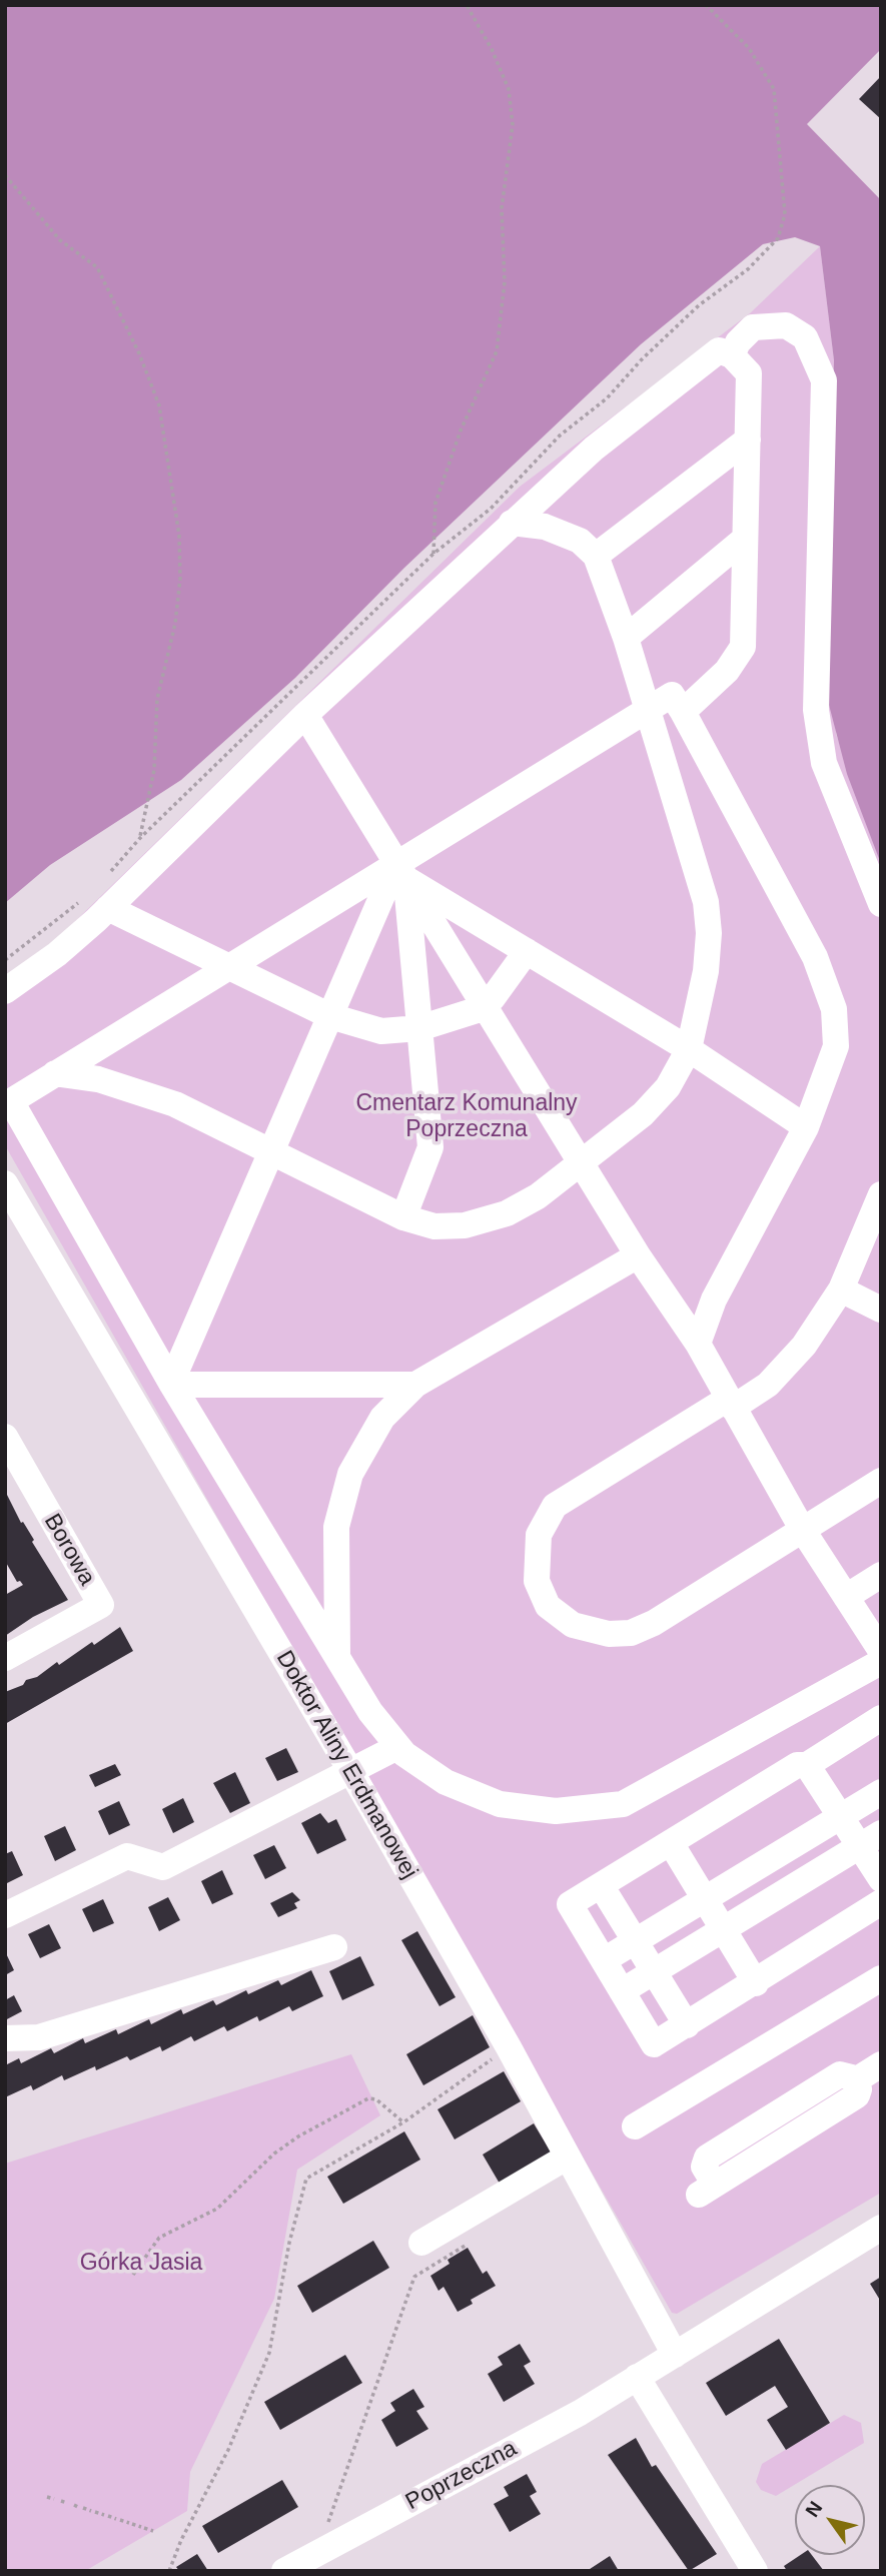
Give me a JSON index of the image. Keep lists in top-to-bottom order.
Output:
{
  "streets": {
    "street": ["Borowa", "Doktor Aliny Erdmanowej", "Poprzeczna"]
  },
  "crossings": [
    ["Doktor Aliny Erdmanowej", "Poprzeczna"]
  ],
  "parks": ["Cmentarz Komunalny Poprzeczna", "Górka Jasia"],
  "north": "top left"
}
